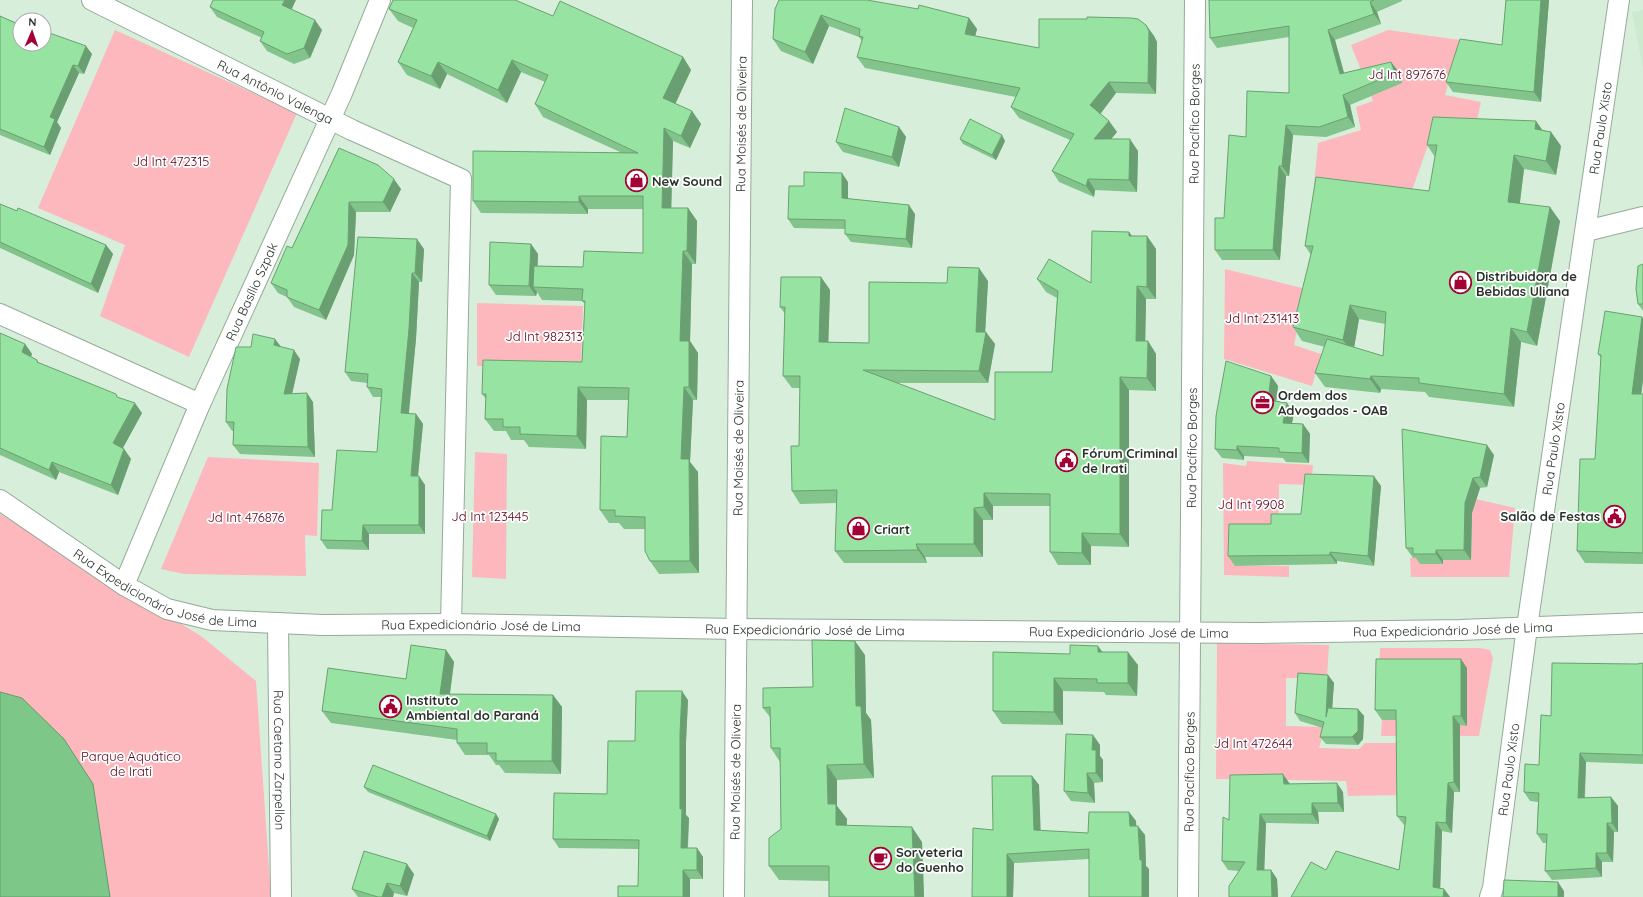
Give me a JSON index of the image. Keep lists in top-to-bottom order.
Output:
{
  "streets": {
    "street": [
      "Rua Antônio Valenga",
      "Rua Moisés de Oliveira",
      "Rua Pacífico Borges",
      "Rua Paulo Xisto",
      "Rua Basílio Szpak",
      "Rua Expedicionário José de Lima",
      "Rua Caetano Zarpellon"
    ]
  },
  "crossings": [
    ["Rua Antônio Valenga", "Rua Basílio Szpak"],
    ["Rua Antônio Valenga", "Rua Expedicionário José de Lima"],
    ["Rua Moisés de Oliveira", "Rua Expedicionário José de Lima"],
    ["Rua Pacífico Borges", "Rua Expedicionário José de Lima"],
    ["Rua Paulo Xisto", "Rua Expedicionário José de Lima"],
    ["Rua Basílio Szpak", "Rua Expedicionário José de Lima"],
    ["Rua Expedicionário José de Lima", "Rua Caetano Zarpellon"]
  ],
  "parks": [
    "Jd Int 897676",
    "Jd Int 472315",
    "Jd Int 231413",
    "Jd Int 982313",
    "Jd Int 9908",
    "Jd Int 123445",
    "Jd Int 476876",
    "Jd Int 472644",
    "Parque Aquático de Irati"
  ],
  "places": {
    "shop": ["New Sound", "Distribuidora de Bebidas Uliana", "Criart"],
    "office": ["Ordem dos Advogados - OAB"],
    "public building": ["Fórum Criminal de Irati", "Salão de Festas", "Instituto Ambiental do Paraná"],
    "cafe": ["Sorveteria do Guenho"]
  },
  "north": "top"
}
